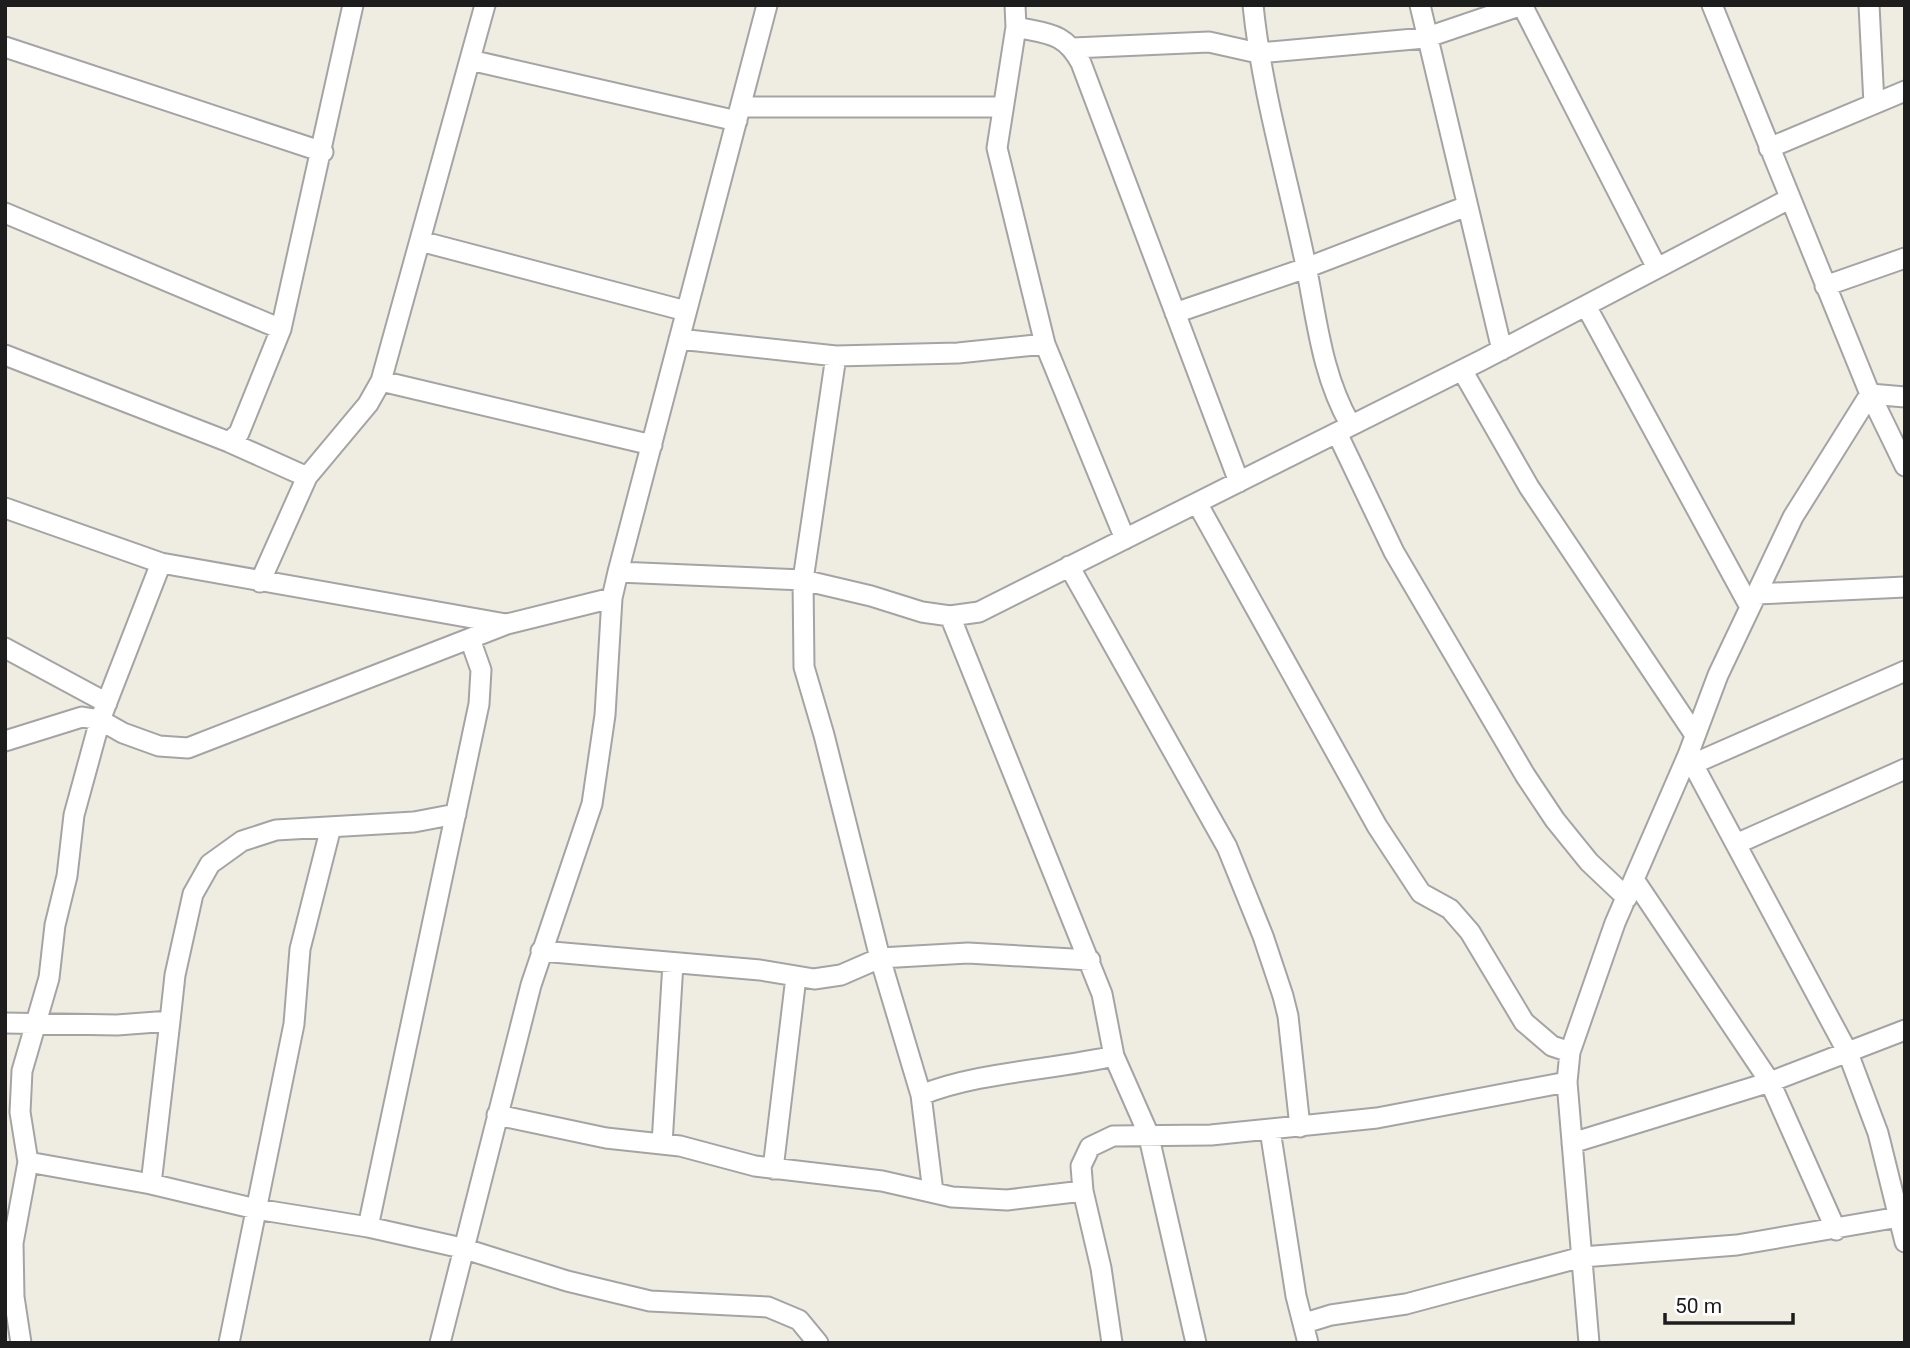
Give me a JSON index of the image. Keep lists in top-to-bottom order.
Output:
{
  "scale_bar": "50 m"
}
